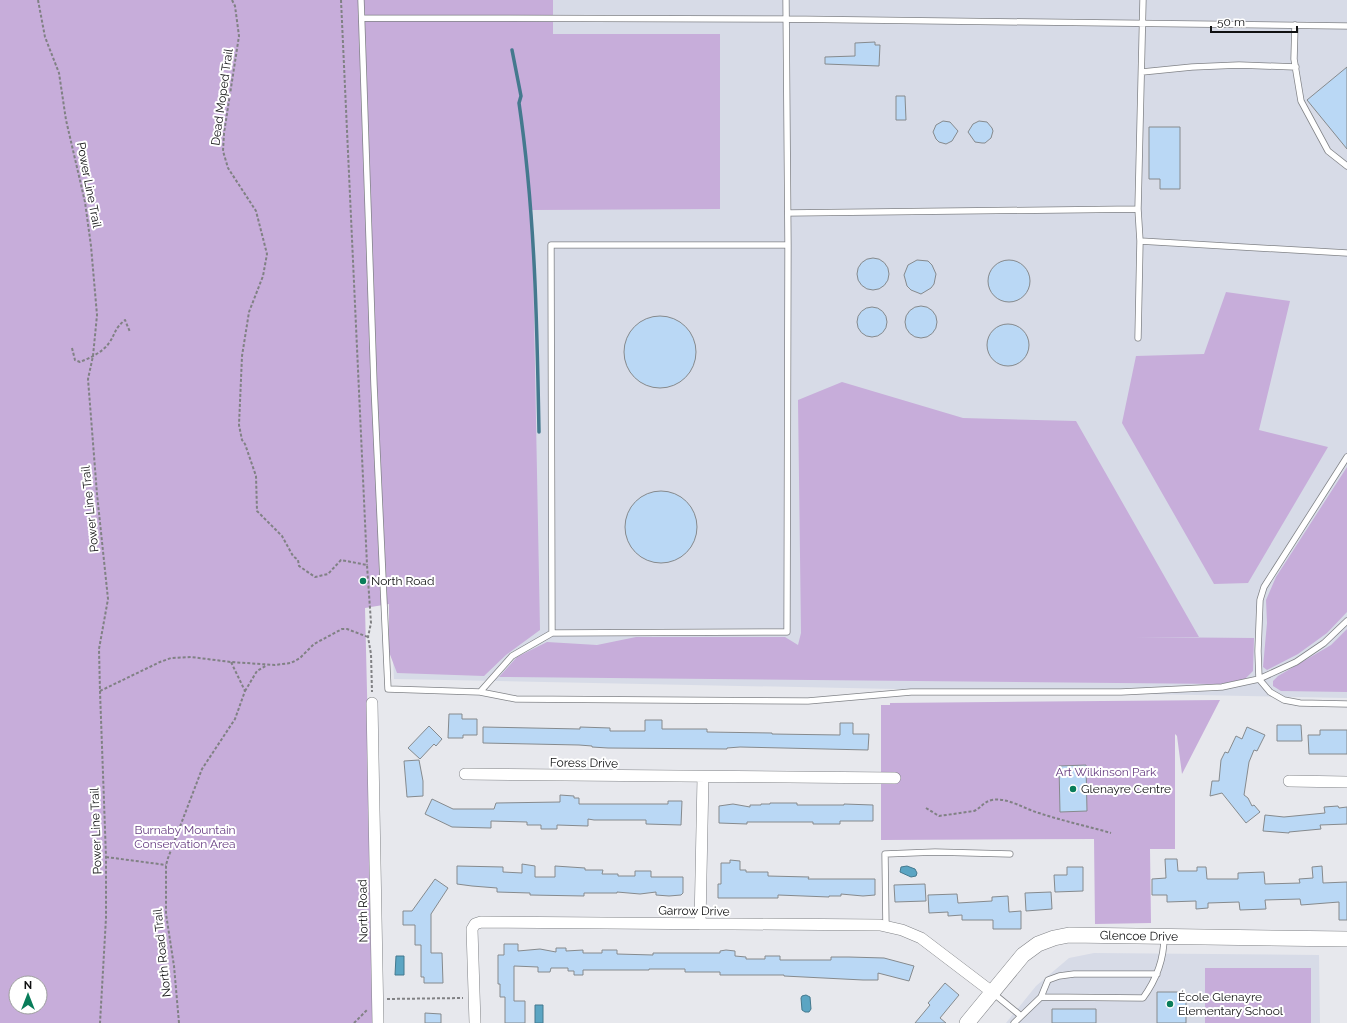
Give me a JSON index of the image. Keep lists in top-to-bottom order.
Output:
{
  "streets": {
    "street": [
      "Foress Drive",
      "North Road",
      "Garrow Drive",
      "Glencoe Drive"
    ],
    "path": ["Dead Moped Trail", "Power Line Trail", "North Road Trail"]
  },
  "crossings": [
    ["Garrow Drive", "Glencoe Drive"]
  ],
  "parks": ["Art Wilkinson Park", "Burnaby Mountain Conservation Area"],
  "places": ["North Road", "Glenayre Centre", "École Glenayre Elementary School"],
  "scale_bar": "50 m",
  "north": "top"
}
